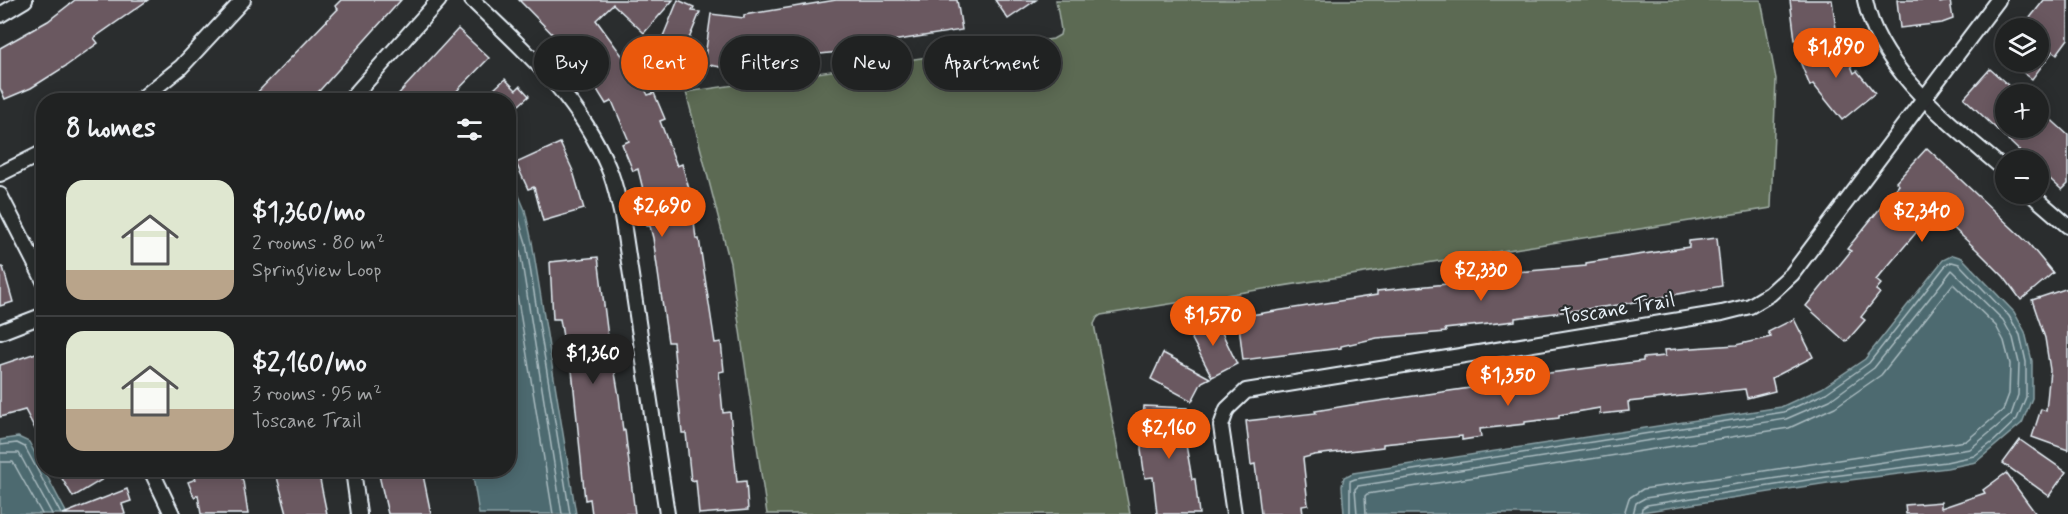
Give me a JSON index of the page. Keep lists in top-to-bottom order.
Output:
{
  "streets": {
    "street": ["Toscane Trail"]
  },
  "page": {
    "map_buttons": ["+", "−"],
    "price": [
      "$1,890",
      "$2,690",
      "$2,340",
      "$2,330",
      "$1,570",
      "$1,360",
      "$1,350",
      "$2,160"
    ],
    "chip": [
      "Buy",
      "Rent",
      "Filters",
      "New",
      "Apartment"
    ],
    "heading": "8 homes",
    "list": [
      {
        "name": "$1,360/mo",
        "note": "2 rooms · 80 m² · Springview Loop"
      },
      {
        "name": "$2,160/mo",
        "note": "3 rooms · 95 m² · Toscane Trail"
      }
    ]
  }
}
